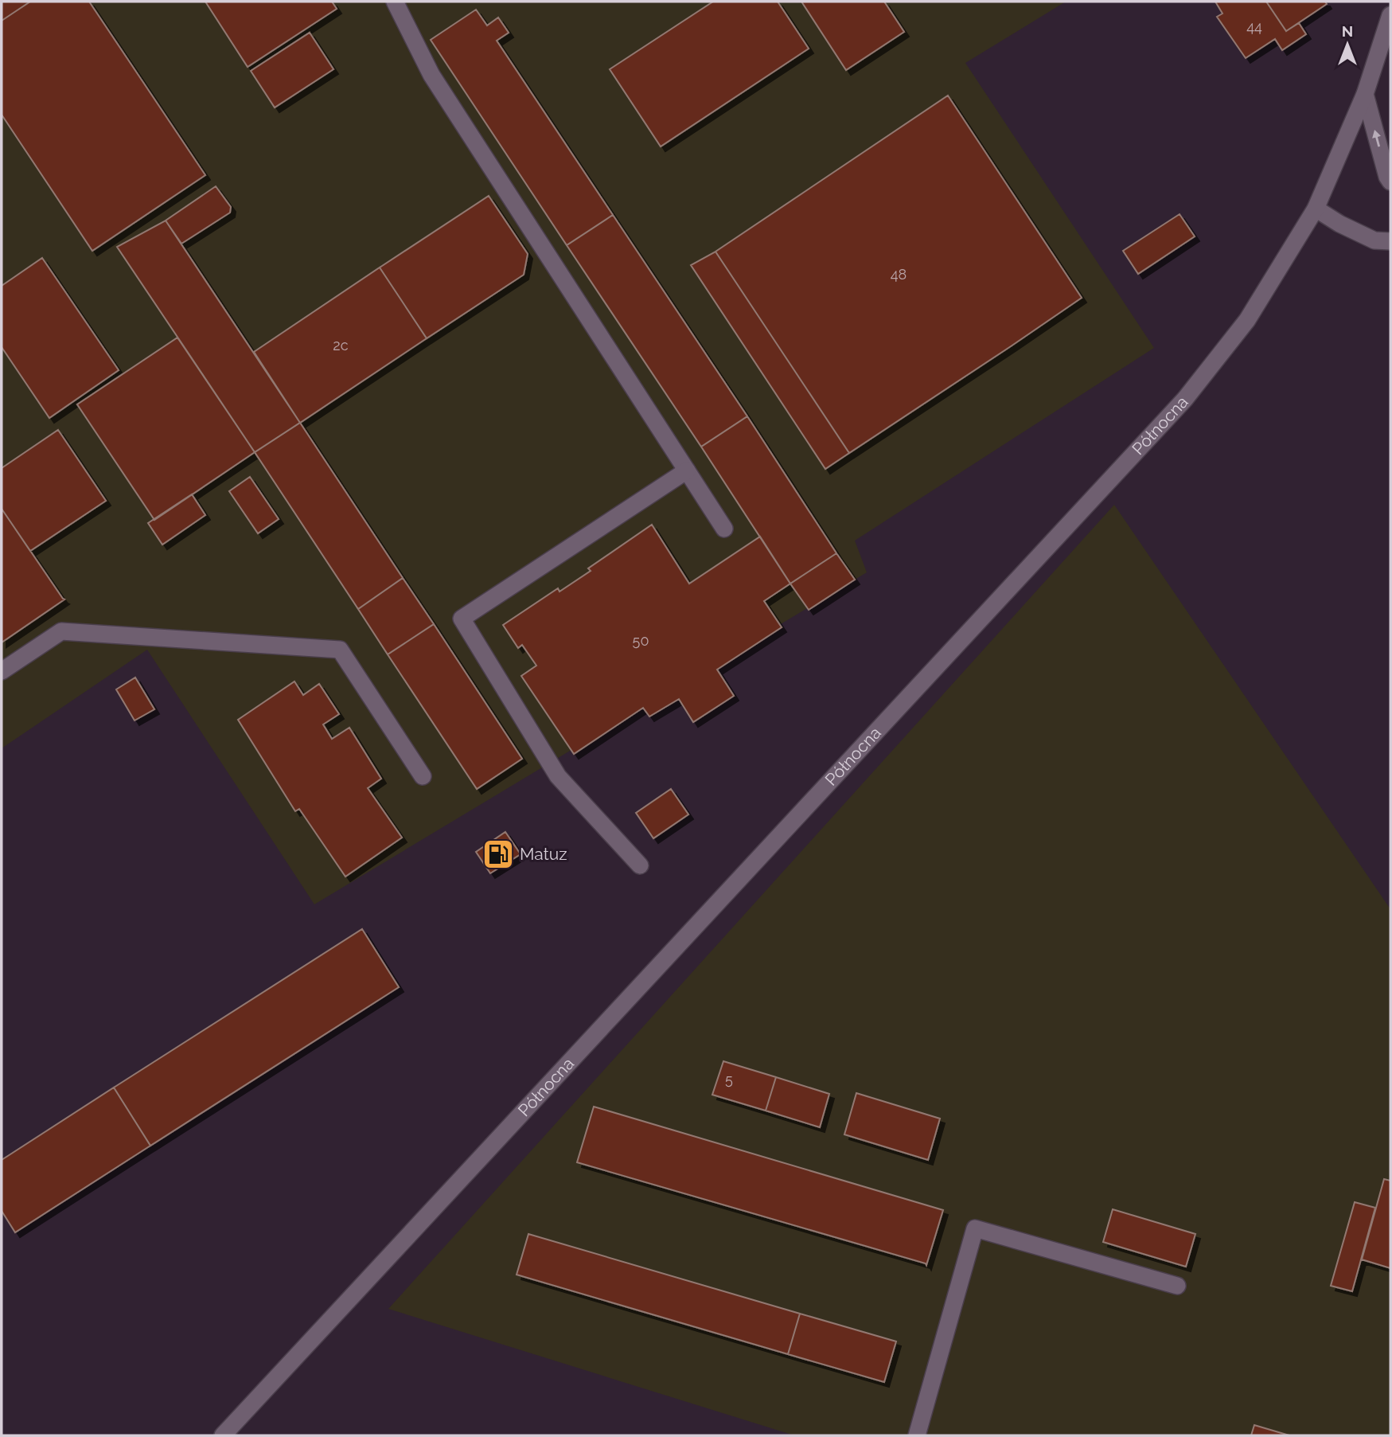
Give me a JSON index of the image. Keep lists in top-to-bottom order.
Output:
{
  "streets": {
    "street": ["Północna"]
  },
  "places": {
    "fuel station": ["Matuz"]
  },
  "house_numbers": [
    "44",
    "48",
    "2c",
    "50",
    "5"
  ],
  "north": "top"
}
